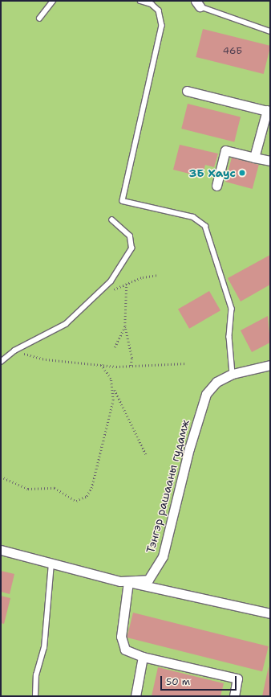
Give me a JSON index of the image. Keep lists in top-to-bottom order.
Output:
{
  "streets": {
    "street": ["Тэнгэр рашааны гудамж"]
  },
  "places": ["3Б Хаус"],
  "house_numbers": ["46Б"],
  "scale_bar": "50 m"
}
